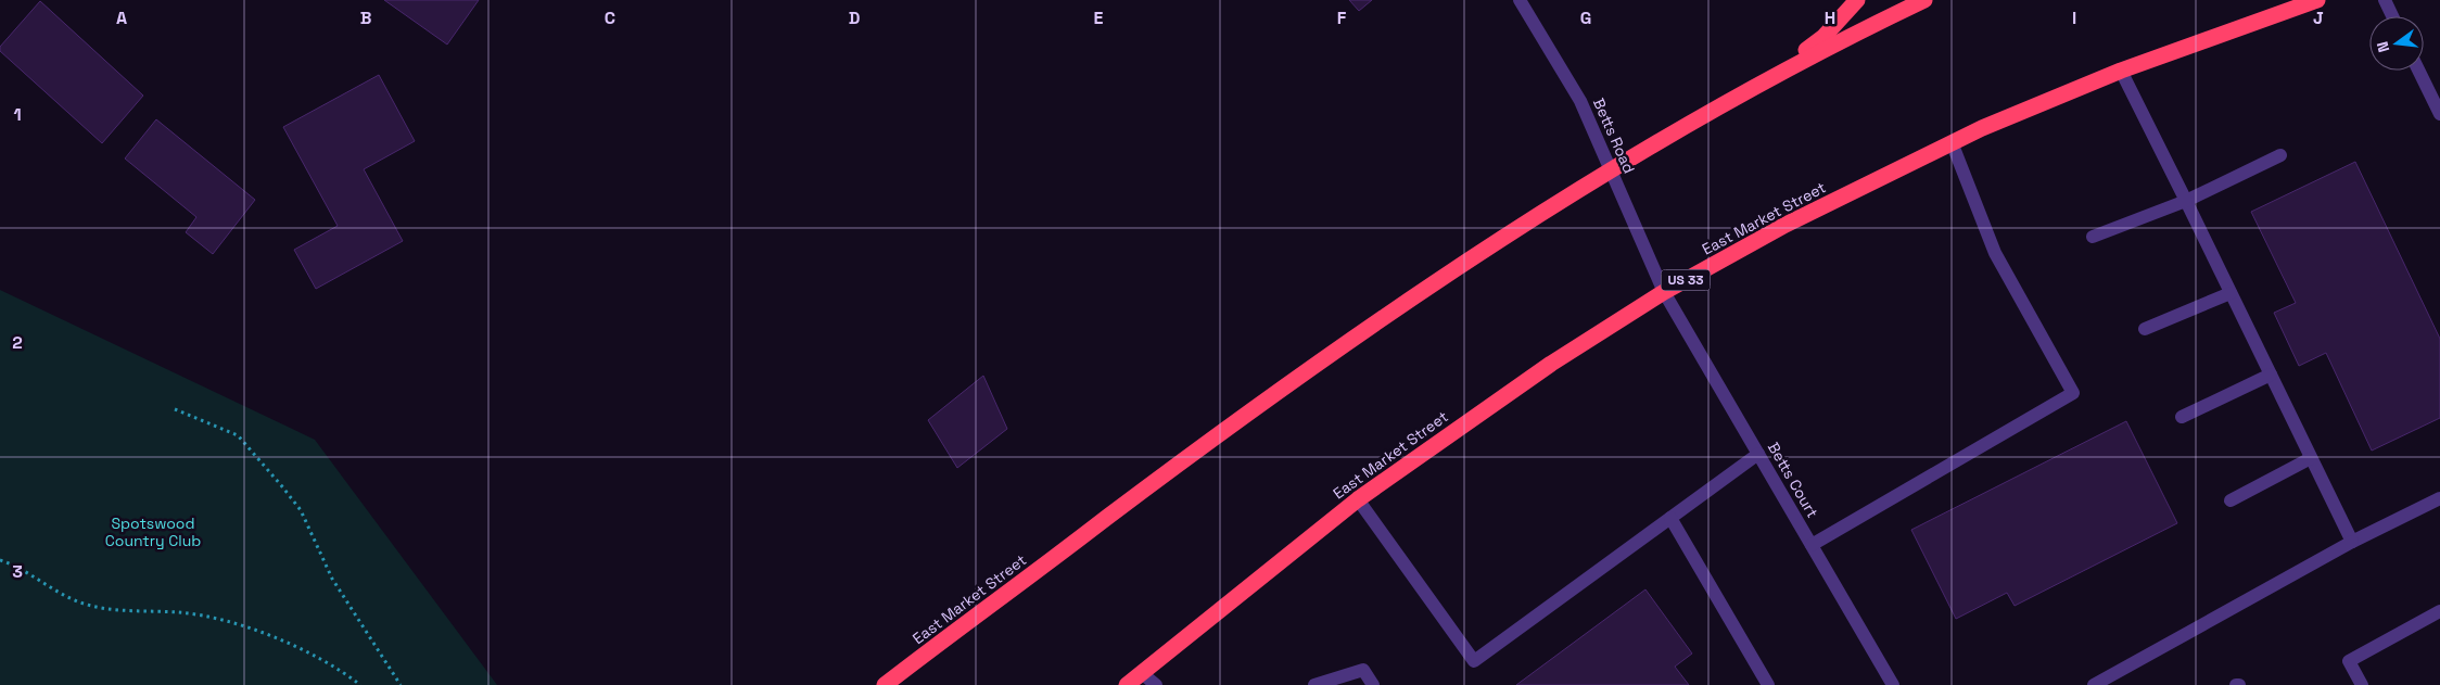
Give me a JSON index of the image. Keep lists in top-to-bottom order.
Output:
{
  "streets": {
    "highway": ["East Market Street", "US 33"],
    "street": ["Betts Road", "Betts Court"]
  },
  "crossings": [
    ["Betts Road", "East Market Street"],
    ["Betts Road", "Betts Court"],
    ["East Market Street", "Betts Court"]
  ],
  "parks": ["Spotswood Country Club"],
  "north": "left",
  "grid": {
    "columns": [
      "A",
      "B",
      "C",
      "D",
      "E",
      "F",
      "G",
      "H",
      "I",
      "J"
    ],
    "rows": ["1", "2", "3"]
  }
}
